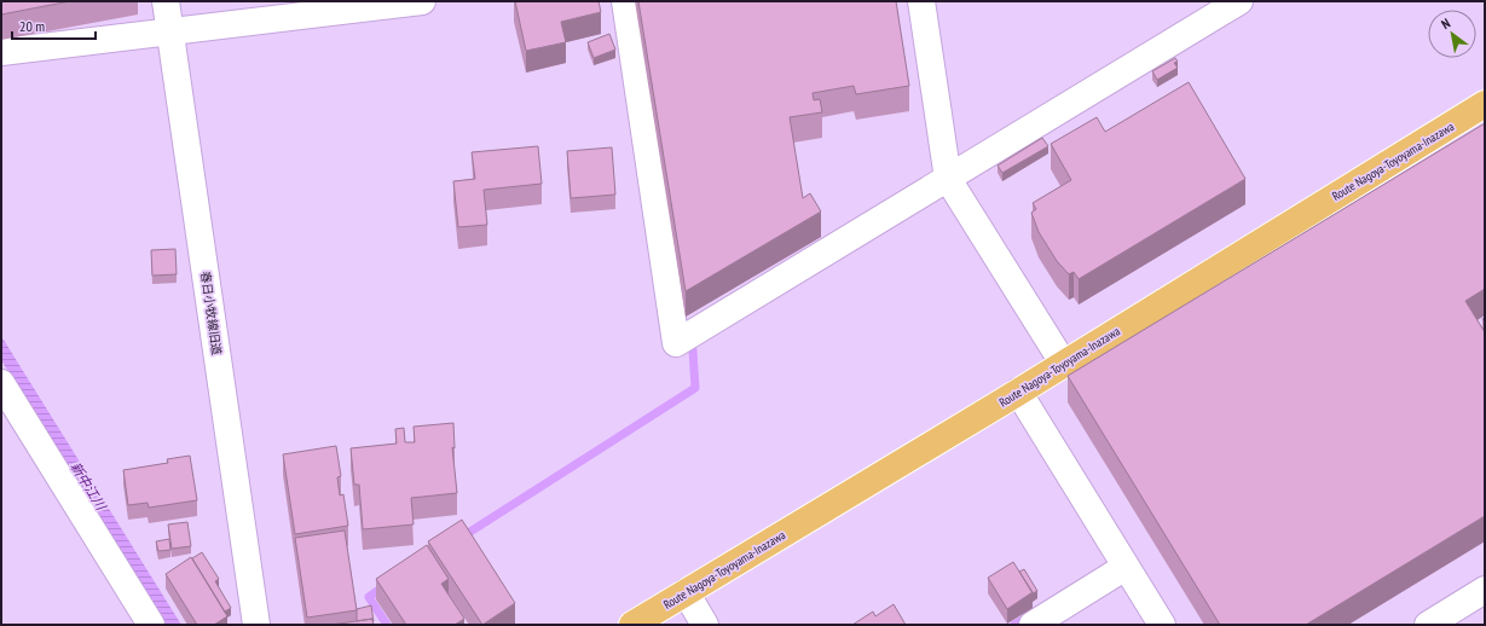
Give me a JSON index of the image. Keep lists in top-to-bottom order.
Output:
{
  "streets": {
    "main road": ["Route Nagoya-Toyoyama-Inazawa"],
    "street": ["春日小牧線旧道"]
  },
  "water": ["新中江川"],
  "scale_bar": "20 m",
  "north": "top left"
}
